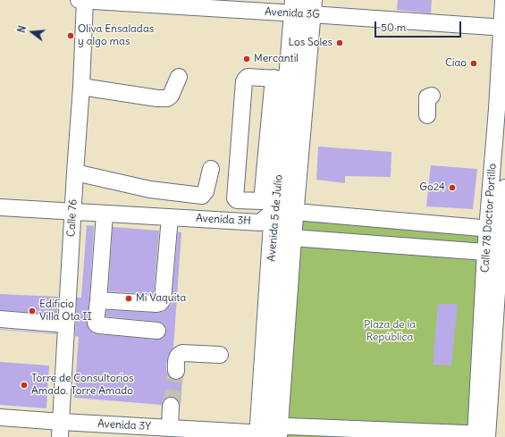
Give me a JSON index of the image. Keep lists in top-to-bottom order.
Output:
{
  "streets": {
    "main road": ["Avenida 5 de Julio"],
    "street": [
      "Avenida 3G",
      "Calle 76",
      "Calle 78 Doctor Portillo",
      "Avenida 3H",
      "Avenida 3Y"
    ]
  },
  "crossings": [
    ["Avenida 3G", "Calle 76"],
    ["Avenida 3G", "Avenida 5 de Julio"],
    ["Avenida 3G", "Calle 78 Doctor Portillo"],
    ["Calle 76", "Avenida 3H"],
    ["Calle 76", "Avenida 3Y"],
    ["Avenida 5 de Julio", "Avenida 3H"],
    ["Avenida 5 de Julio", "Avenida 3Y"],
    ["Calle 78 Doctor Portillo", "Avenida 3H"],
    ["Calle 78 Doctor Portillo", "Avenida 3Y"]
  ],
  "parks": ["Plaza de la República"],
  "places": [
    "Oliva Ensaladas y algo mas",
    "Los Soles",
    "Mercantil",
    "Ciao",
    "Go24",
    "Mi Vaquita",
    "Edificio Villa Ota II",
    "Torre de Consultorios Amado. Torre Amado"
  ],
  "scale_bar": "50 m",
  "north": "left"
}
